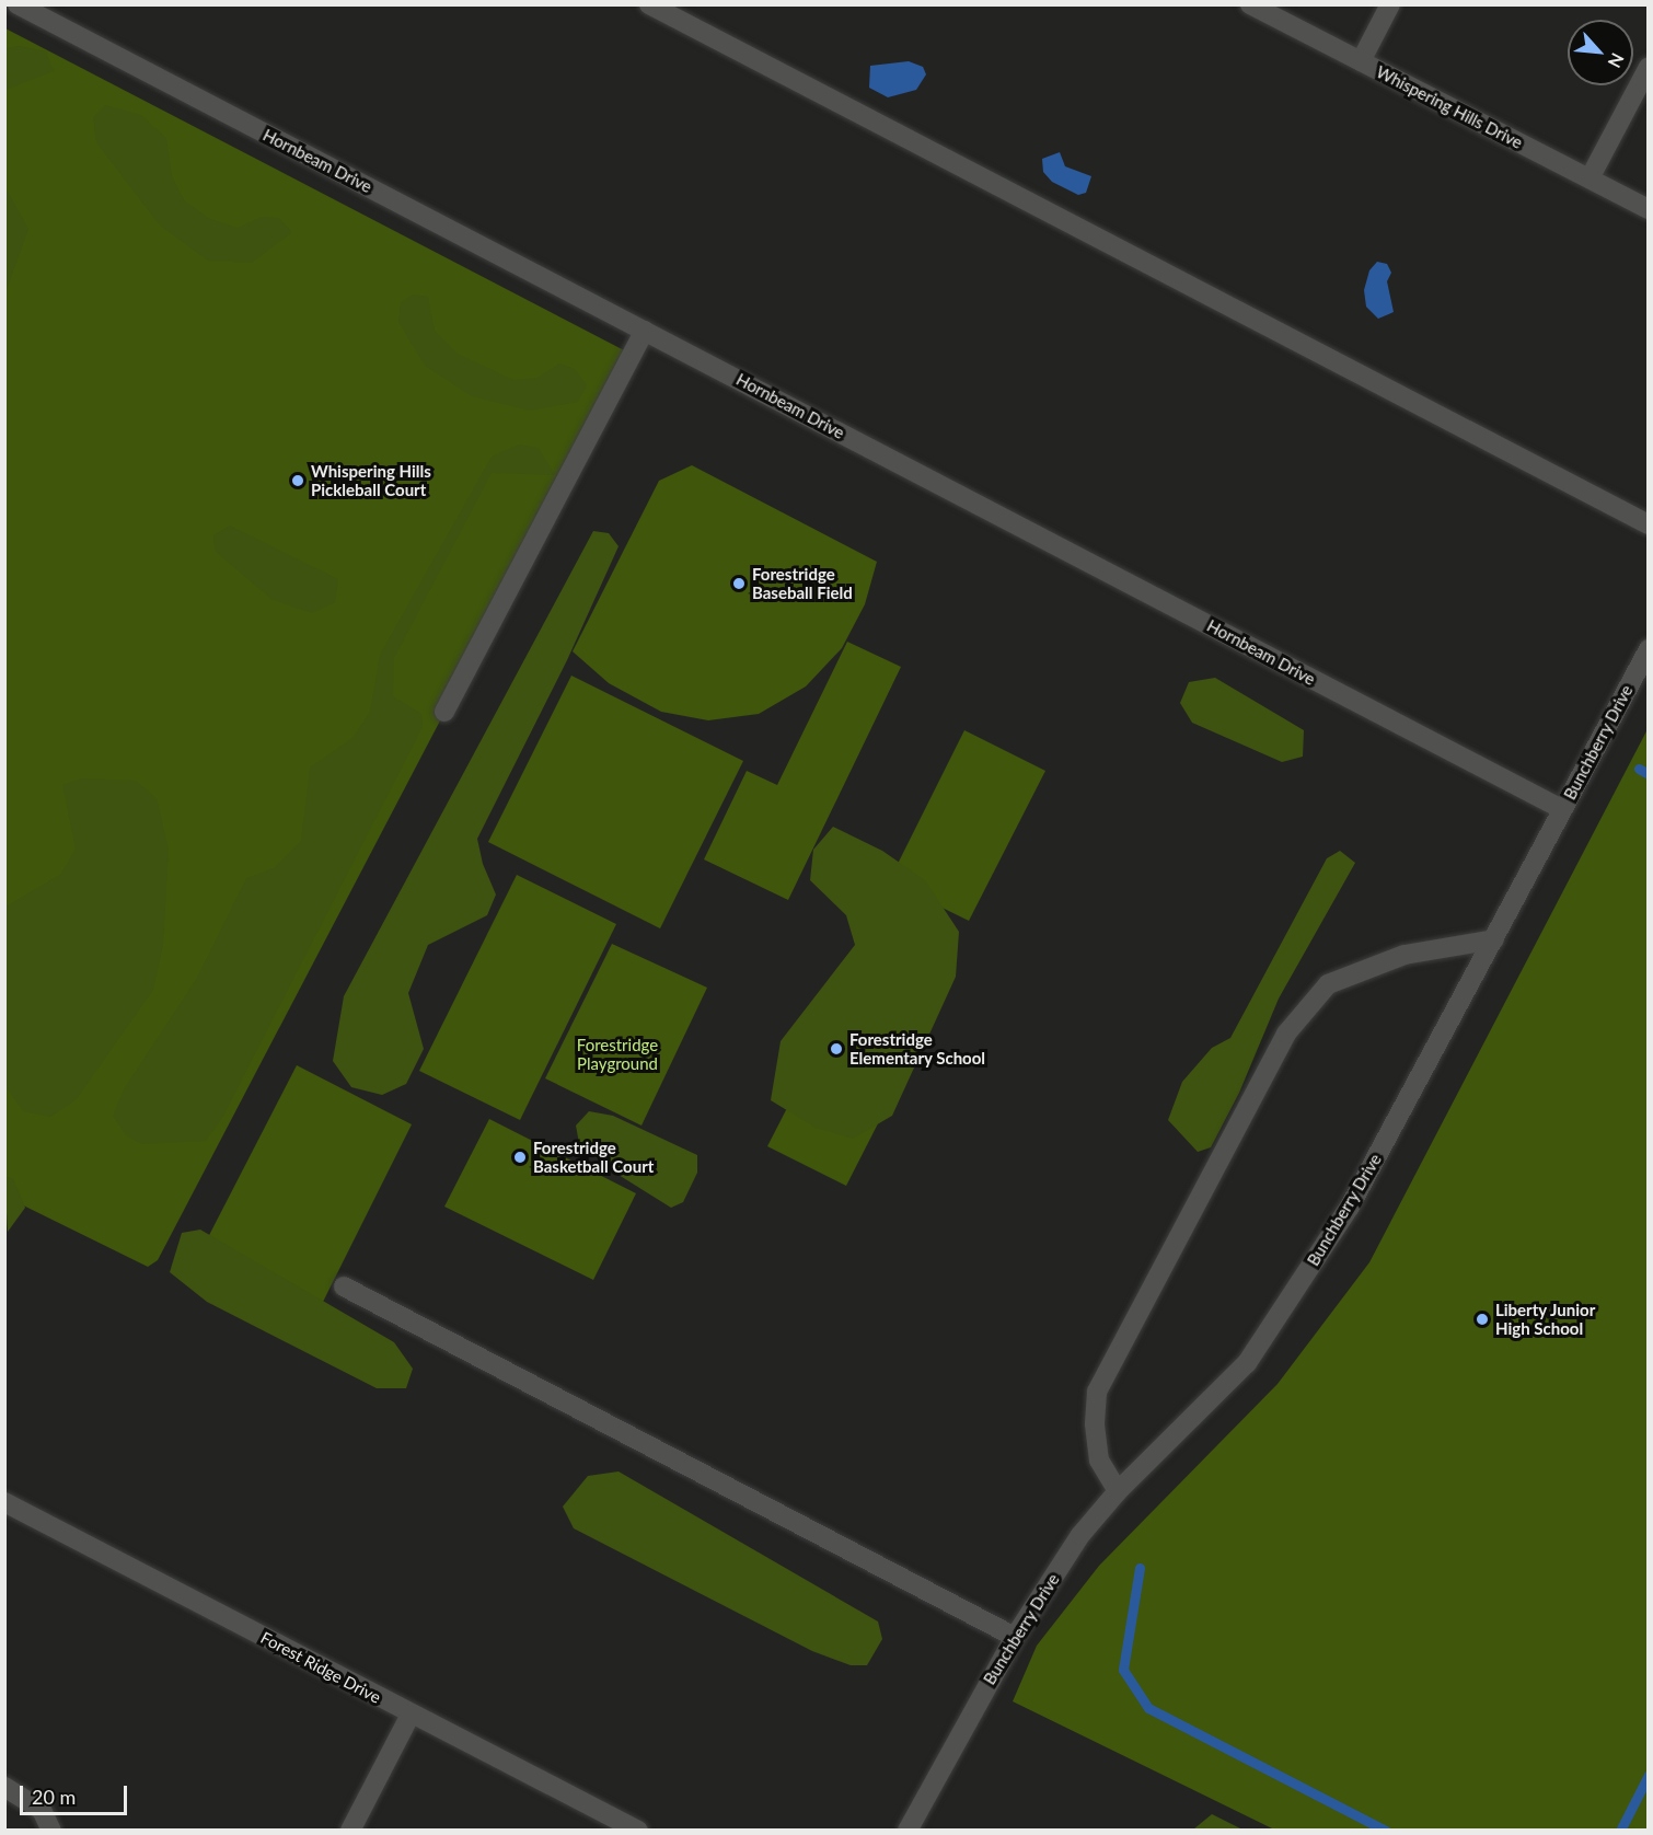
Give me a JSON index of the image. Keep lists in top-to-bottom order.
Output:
{
  "streets": {
    "street": [
      "Whispering Hills Drive",
      "Hornbeam Drive",
      "Bunchberry Drive",
      "Forest Ridge Drive"
    ]
  },
  "crossings": [
    ["Hornbeam Drive", "Bunchberry Drive"]
  ],
  "parks": ["Forestridge Playground"],
  "places": [
    "Whispering Hills Pickleball Court",
    "Forestridge Baseball Field",
    "Forestridge Elementary School",
    "Forestridge Basketball Court",
    "Liberty Junior High School"
  ],
  "scale_bar": "20 m",
  "north": "bottom right"
}
